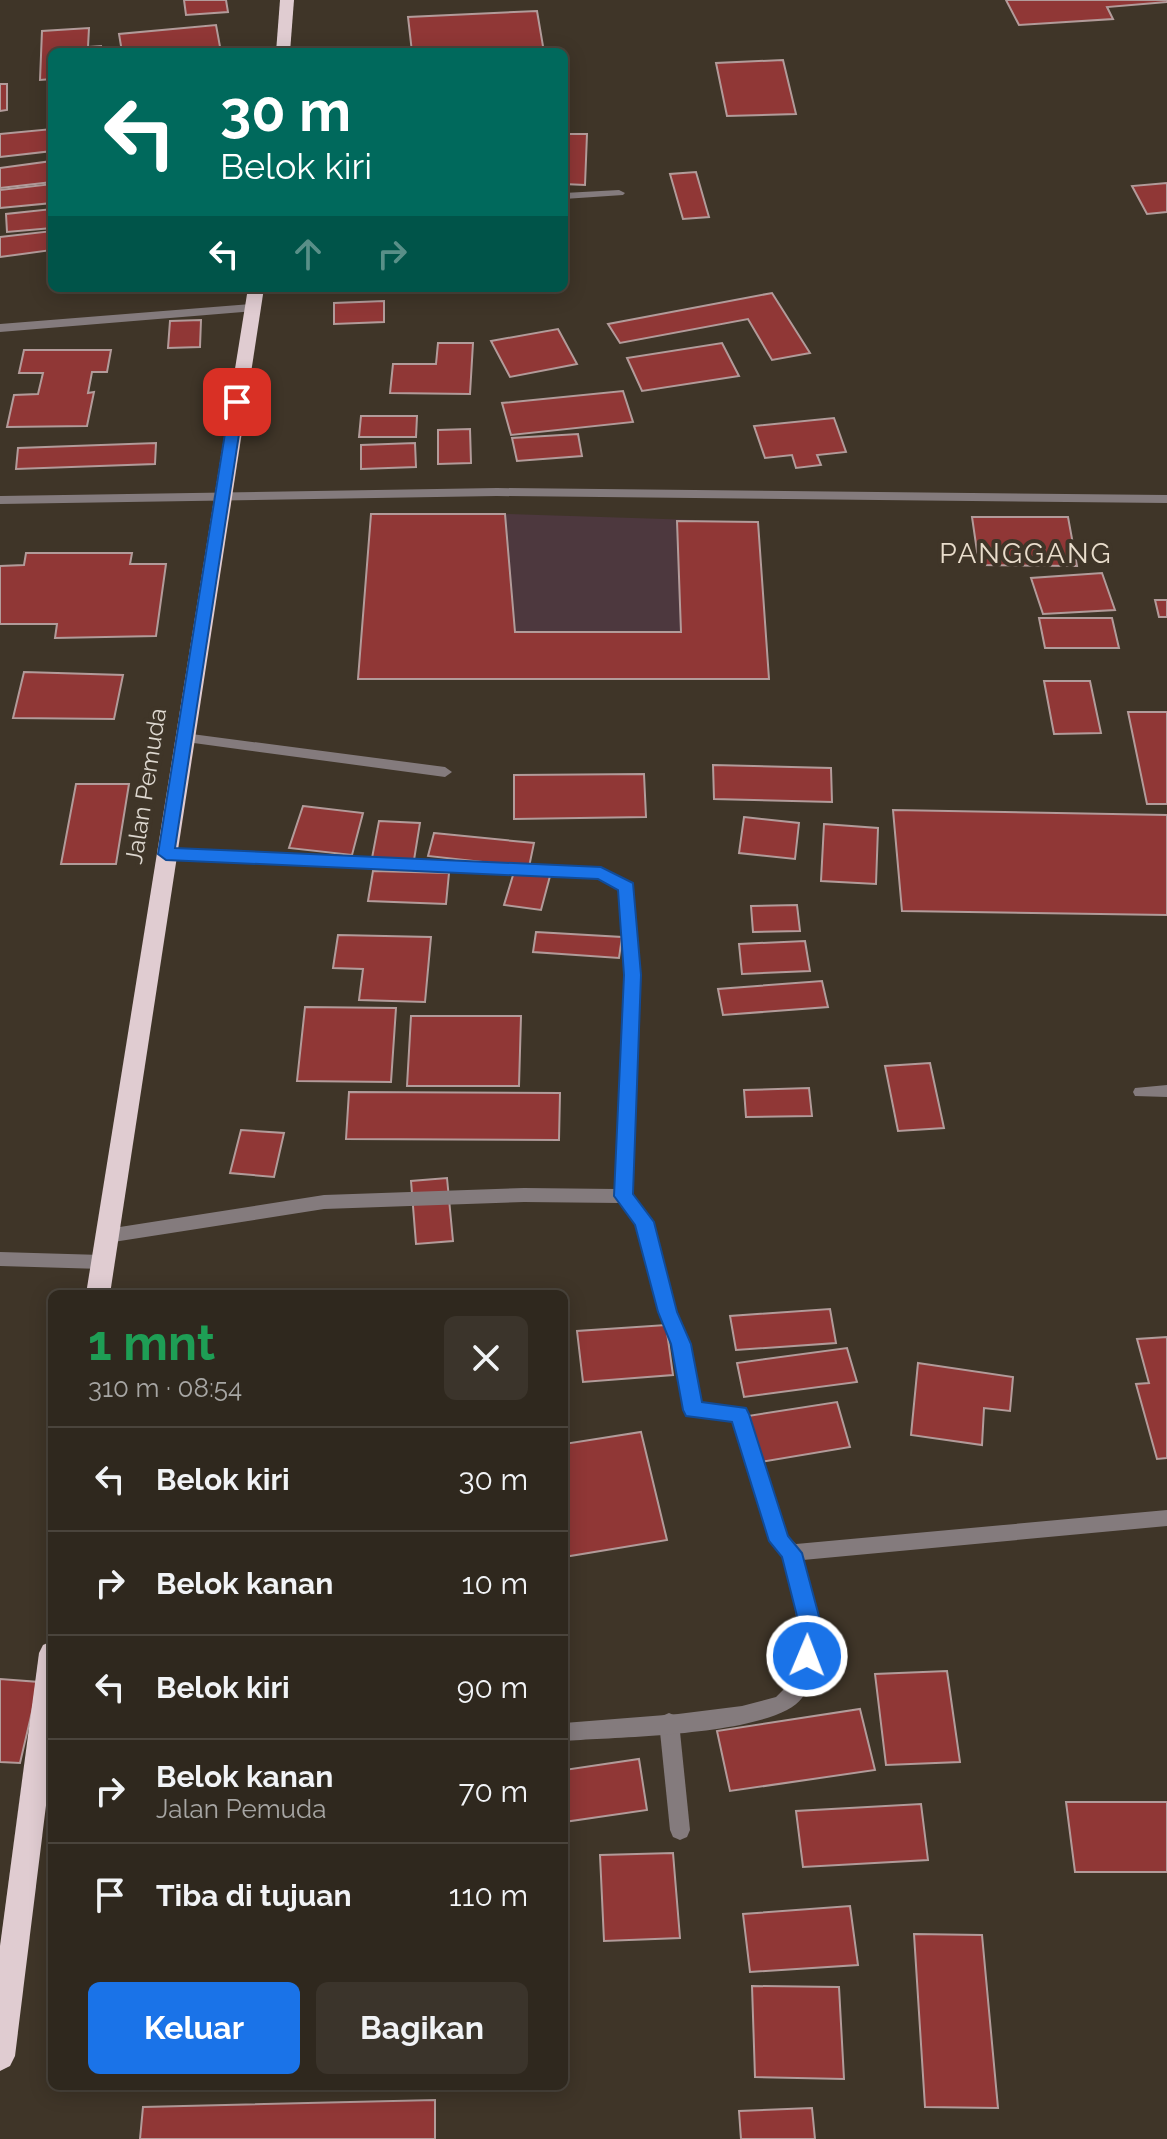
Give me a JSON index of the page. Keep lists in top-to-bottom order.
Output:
{
  "streets": {
    "highway": ["Jalan Pemuda"]
  },
  "districts": ["PANGGANG"],
  "page": {
    "turn": ["30 m", "Belok kiri"],
    "heading": ["1 mnt", "310 m · 08:54"],
    "list": [
      {
        "name": "Belok kiri",
        "value": "30 m"
      },
      {
        "name": "Belok kanan",
        "value": "10 m"
      },
      {
        "name": "Belok kiri",
        "value": "90 m"
      },
      {
        "name": "Belok kanan",
        "note": "Jalan Pemuda",
        "value": "70 m"
      },
      {
        "name": "Tiba di tujuan",
        "value": "110 m"
      }
    ],
    "buttons": ["Keluar", "Bagikan"]
  }
}
